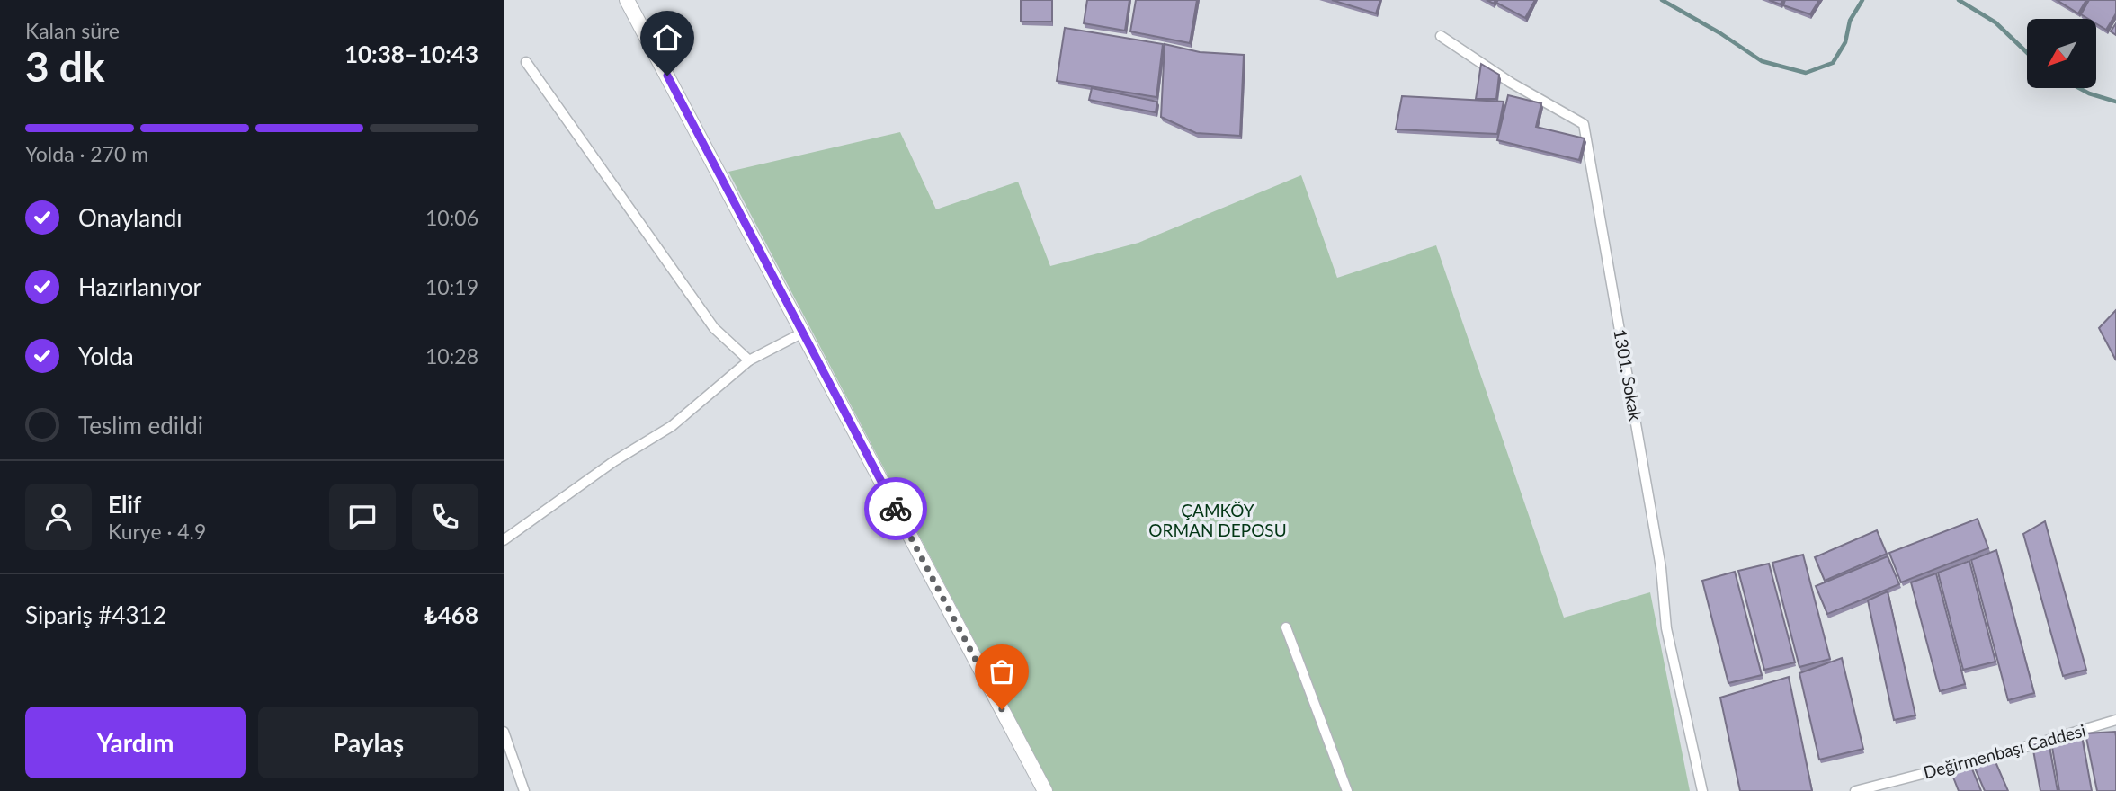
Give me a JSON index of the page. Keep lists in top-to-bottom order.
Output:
{
  "streets": {
    "street": ["1301. Sokak", "Değirmenbaşı Caddesi"]
  },
  "parks": ["ÇAMKÖY ORMAN DEPOSU"],
  "north": "bottom left",
  "page": {
    "heading": ["3 dk", "Kalan süre", "10:38–10:43"],
    "panel": [
      "Elif",
      "Kurye · 4.9",
      "Sipariş #4312",
      "₺468"
    ],
    "bar": "Yolda · 270 m",
    "list": [
      ["Onaylandı", "10:06"],
      ["Hazırlanıyor", "10:19"],
      ["Yolda", "10:28"],
      "Teslim edildi"
    ],
    "buttons": ["Yardım", "Paylaş"]
  }
}
